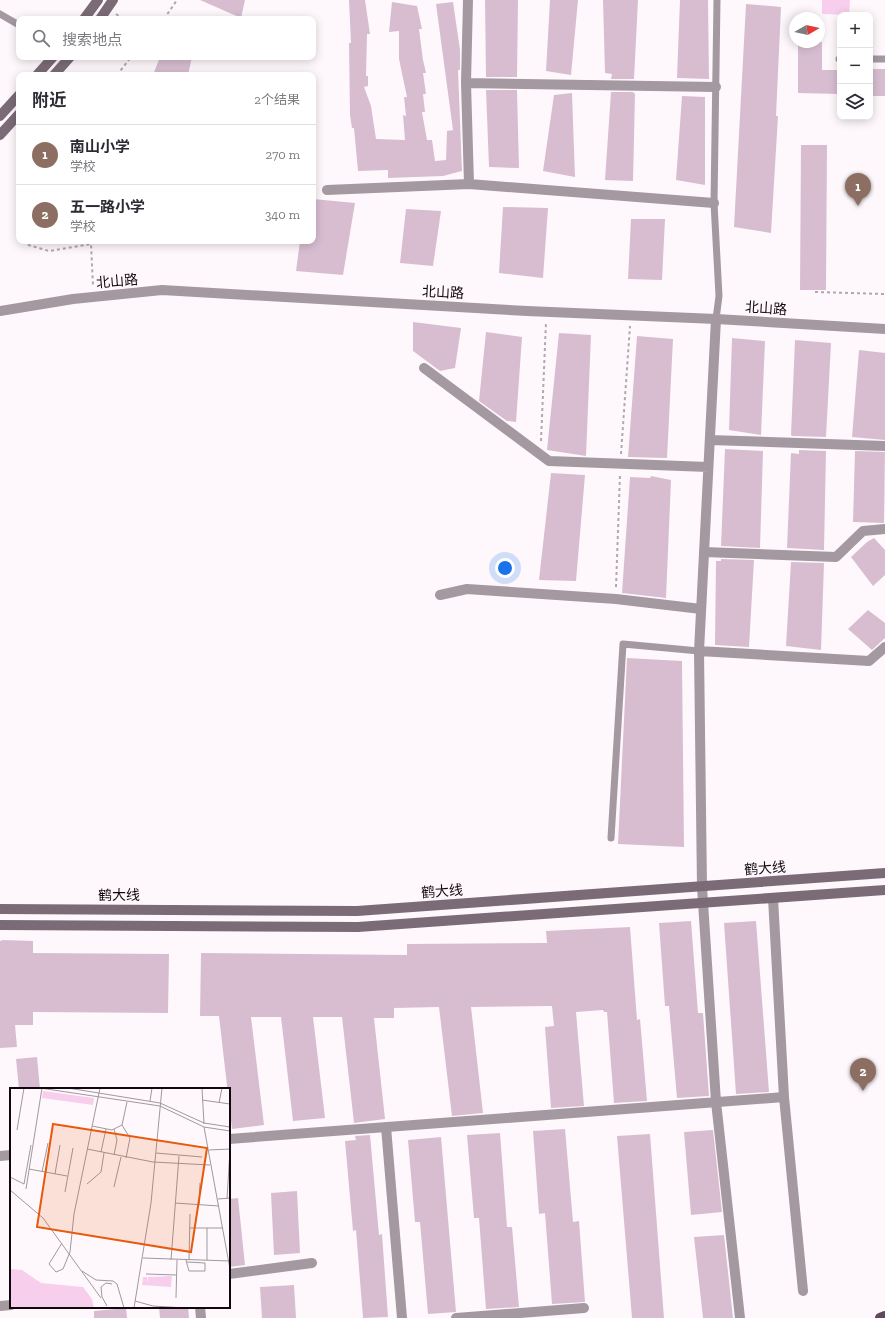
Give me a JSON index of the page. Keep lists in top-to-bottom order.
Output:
{
  "streets": {
    "main road": ["鹤大线"],
    "street": ["北山路"]
  },
  "north": "right",
  "page": {
    "map_buttons": ["+", "−"],
    "search": "搜索地点",
    "heading": ["附近", "2个结果"],
    "list": [
      {
        "mark": "1",
        "name": "南山小学",
        "note": "学校",
        "value": "270 m"
      },
      {
        "mark": "2",
        "name": "五一路小学",
        "note": "学校",
        "value": "340 m"
      }
    ],
    "pins": ["1", "2"]
  }
}
